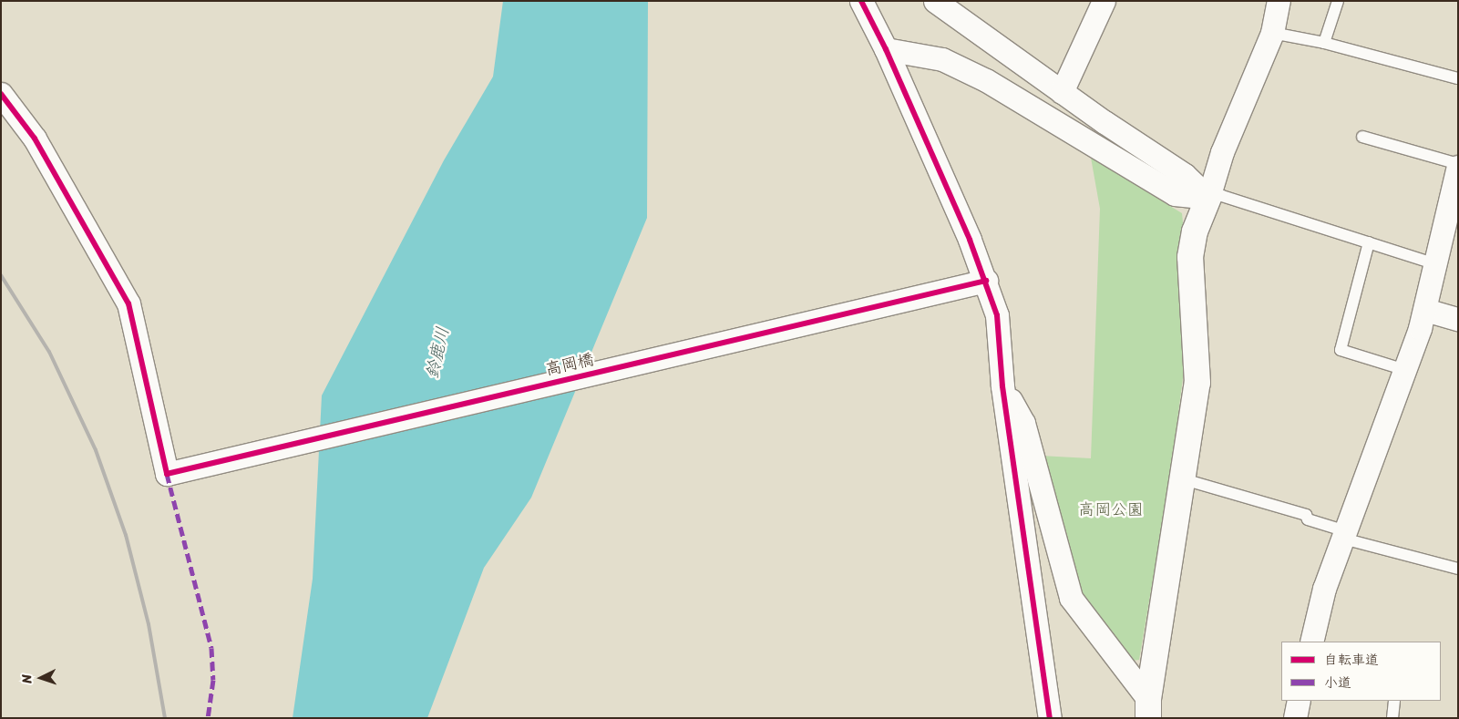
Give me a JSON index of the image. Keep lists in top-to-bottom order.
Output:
{
  "streets": {
    "street": ["高岡橋"]
  },
  "water": ["鈴鹿川"],
  "parks": ["高岡公園"],
  "legend": ["自転車道", "小道"],
  "north": "left"
}
